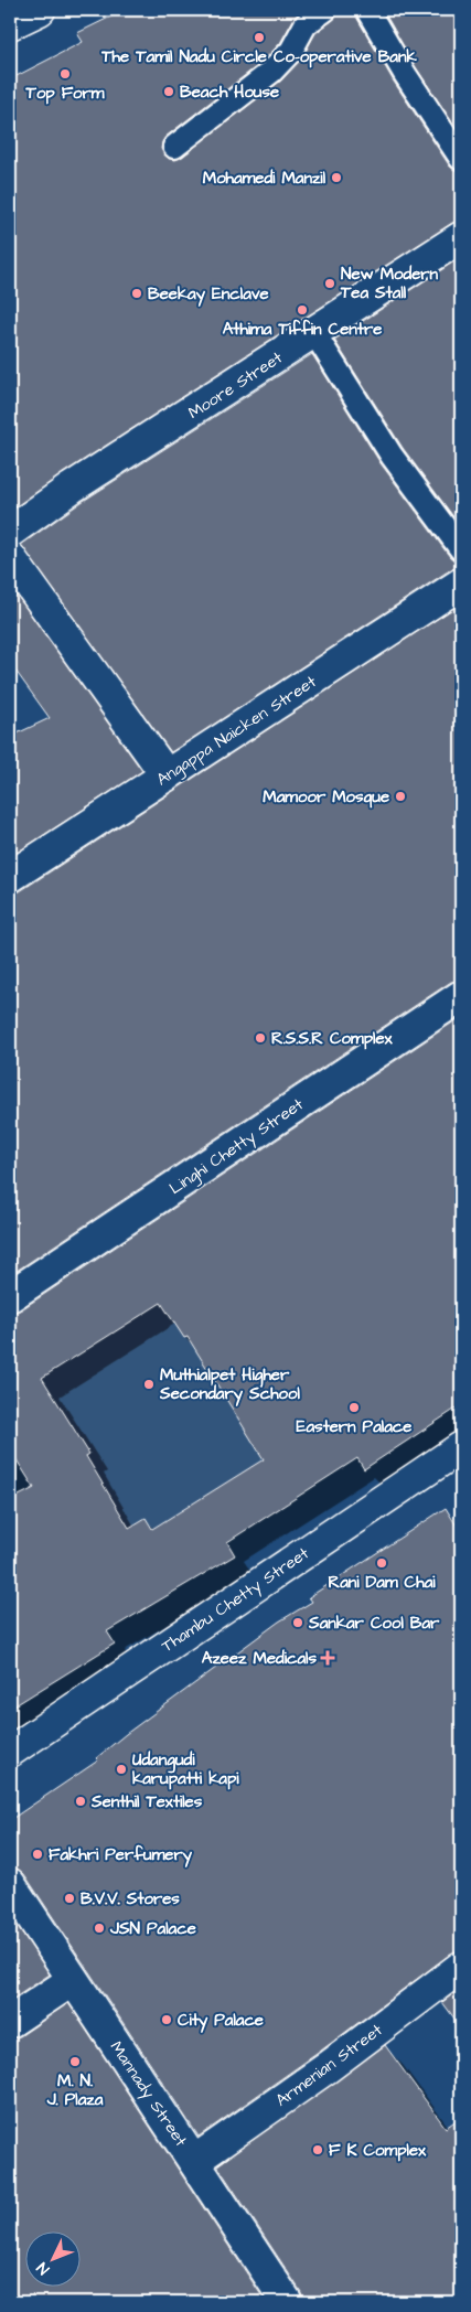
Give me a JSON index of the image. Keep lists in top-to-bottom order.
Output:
{
  "streets": {
    "street": [
      "Moore Street",
      "Angappa Naicken Street",
      "Linghi Chetty Street",
      "Thambu Chetty Street",
      "Armenian Street",
      "Mannady Street"
    ]
  },
  "crossings": [
    ["Armenian Street", "Mannady Street"]
  ],
  "places": {
    "other": [
      "The Tamil Nadu Circle Co-operative Bank",
      "Top Form",
      "Beach House",
      "Mohamedi Manzil",
      "New Modern Tea Stall",
      "Beekay Enclave",
      "Athima Tiffin Centre",
      "Mamoor Mosque",
      "R.S.S.R Complex",
      "Muthialpet Higher Secondary School",
      "Eastern Palace",
      "Rani Dam Chai",
      "Sankar Cool Bar",
      "Udangudi karupatti kapi",
      "Senthil Textiles",
      "Fakhri Perfumery",
      "B.V.V. Stores",
      "JSN Palace",
      "City Palace",
      "M. N. J. Plaza",
      "F K Complex"
    ],
    "health": ["Azeez Medicals"]
  },
  "north": "bottom left"
}
